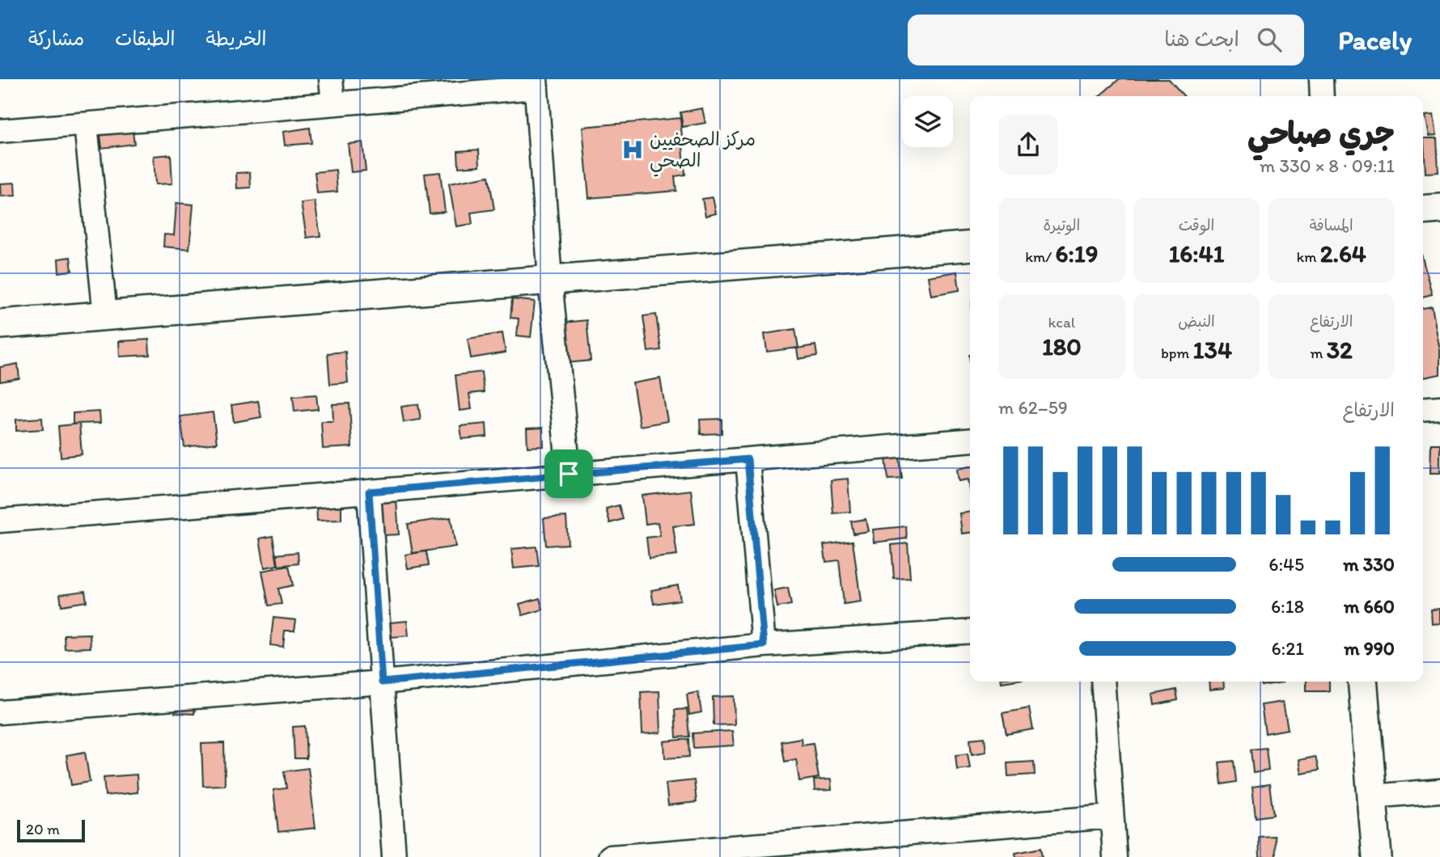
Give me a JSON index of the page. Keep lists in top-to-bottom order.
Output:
{
  "places": {
    "hospital": ["مركز الصحفيين الصحي"]
  },
  "scale_bar": "20 m",
  "page": {
    "header": "Pacely",
    "search": "ابحث هنا",
    "nav": ["الخريطة", "الطبقات", "مشاركة"],
    "heading": ["جري صباحي", "09:11 · 8 × 330 m"],
    "stats": [
      ["المسافة", "2.64 km"],
      ["الوقت", "16:41"],
      ["الوتيرة", "6:19 /km"],
      ["الارتفاع", "32 m"],
      ["النبض", "134 bpm"],
      ["kcal", "180"]
    ],
    "chart": ["الارتفاع", "59–62 m"],
    "list": [
      {
        "name": "330 m",
        "note": "6:45"
      },
      {
        "name": "660 m",
        "note": "6:18"
      },
      {
        "name": "990 m",
        "note": "6:21"
      }
    ],
    "scale": "20 m"
  }
}
